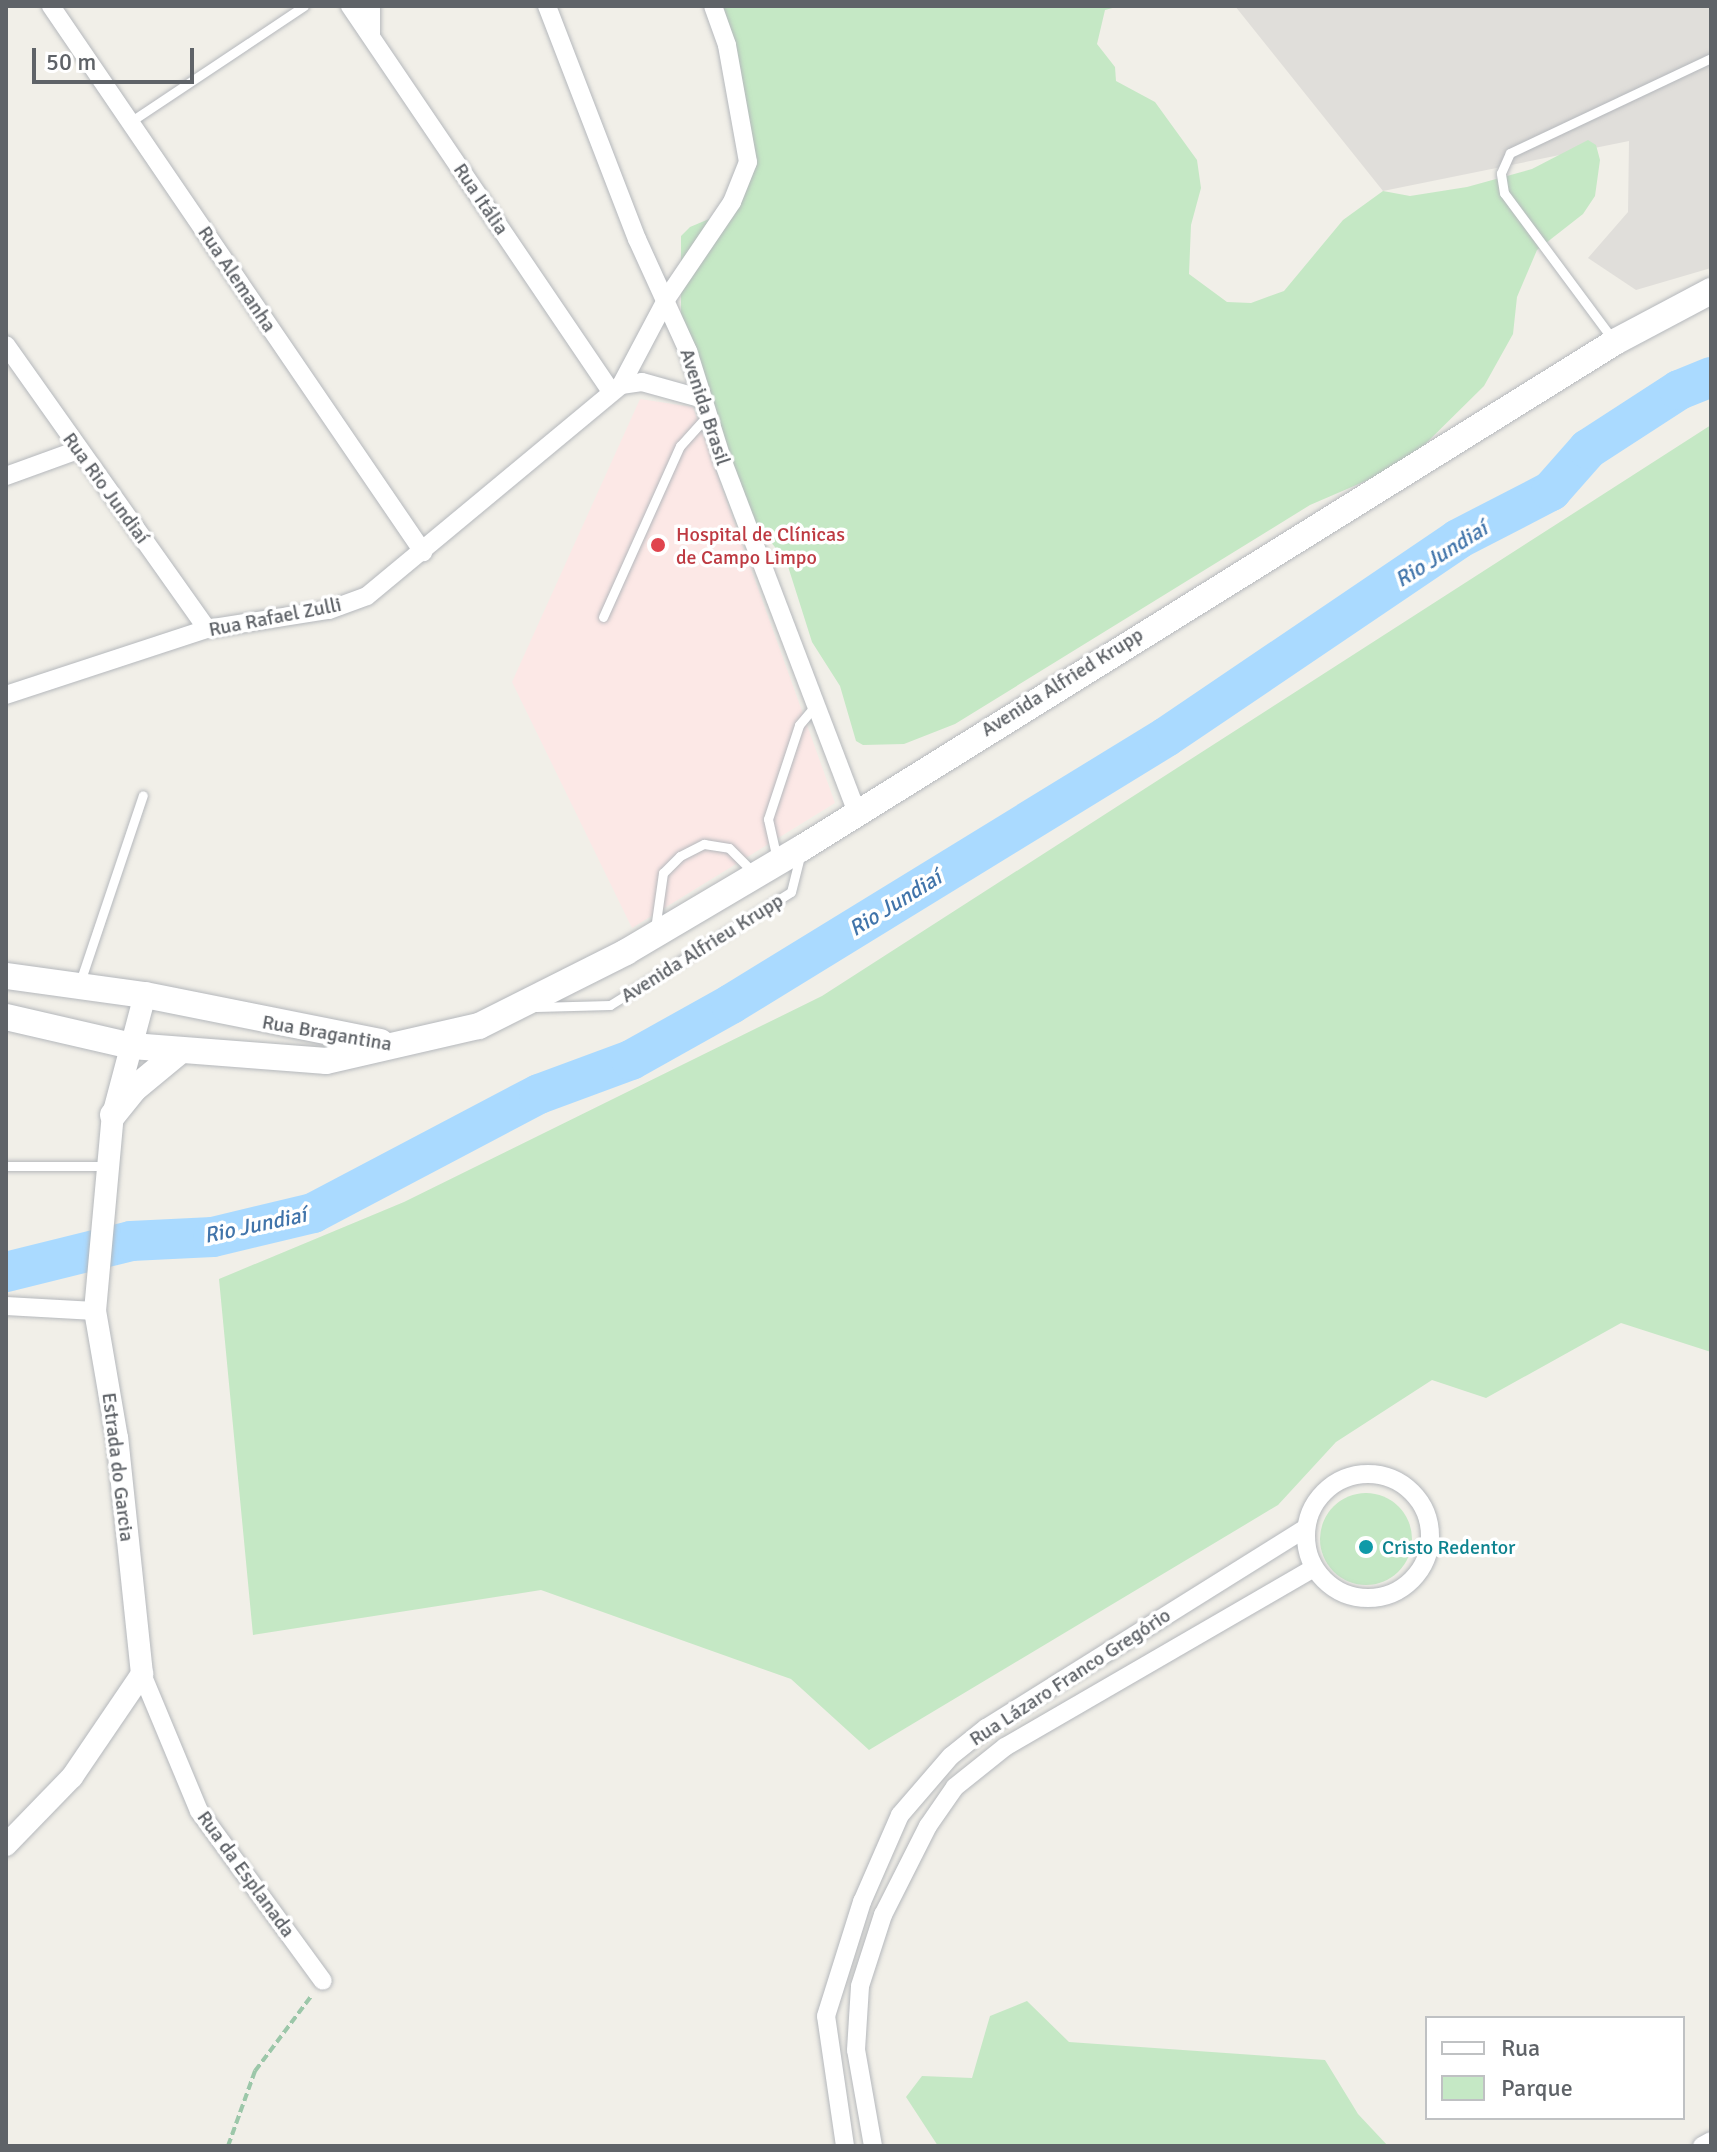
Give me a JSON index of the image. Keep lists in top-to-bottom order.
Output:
{
  "streets": {
    "main road": ["Avenida Alfried Krupp", "Rua Bragantina"],
    "street": [
      "Rua Itália",
      "Rua Alemanha",
      "Avenida Brasil",
      "Rua Rio Jundiaí",
      "Rua Rafael Zulli",
      "Estrada do Garcia",
      "Rua Lázaro Franco Gregório",
      "Rua da Esplanada"
    ],
    "lane": ["Avenida Alfrieu Krupp"]
  },
  "crossings": [
    ["Rua Itália", "Rua Rafael Zulli"],
    ["Rua Alemanha", "Rua Rafael Zulli"],
    ["Avenida Brasil", "Avenida Alfried Krupp"],
    ["Rua Rio Jundiaí", "Rua Rafael Zulli"],
    ["Avenida Alfried Krupp", "Avenida Alfrieu Krupp"],
    ["Avenida Alfried Krupp", "Rua Bragantina"],
    ["Rua Bragantina", "Estrada do Garcia"],
    ["Estrada do Garcia", "Rua da Esplanada"]
  ],
  "water": ["Rio Jundiaí"],
  "places": ["Hospital de Clínicas de Campo Limpo", "Cristo Redentor"],
  "legend": ["Rua", "Parque"],
  "scale_bar": "50 m"
}
